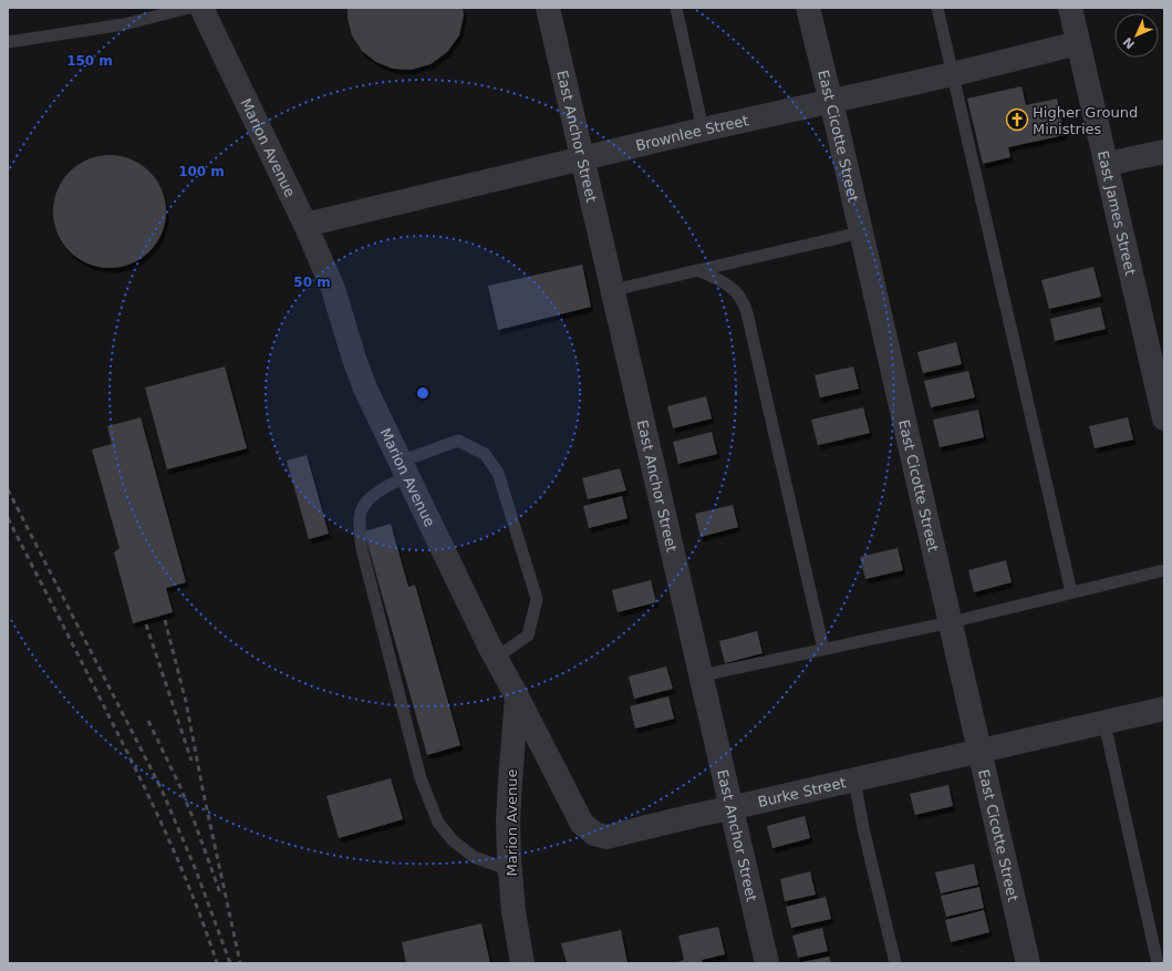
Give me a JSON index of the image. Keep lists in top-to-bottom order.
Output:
{
  "streets": {
    "street": [
      "Brownlee Street",
      "East Anchor Street",
      "East Cicotte Street",
      "Marion Avenue",
      "East James Street",
      "Burke Street"
    ]
  },
  "crossings": [
    ["Brownlee Street", "East Anchor Street"],
    ["Brownlee Street", "East Cicotte Street"],
    ["Brownlee Street", "Marion Avenue"],
    ["Brownlee Street", "East James Street"],
    ["East Anchor Street", "Burke Street"],
    ["East Cicotte Street", "Burke Street"],
    ["Marion Avenue", "Burke Street"]
  ],
  "places": {
    "church": ["Higher Ground Ministries"]
  },
  "north": "bottom left",
  "rings": ["150 m", "100 m", "50 m"]
}
